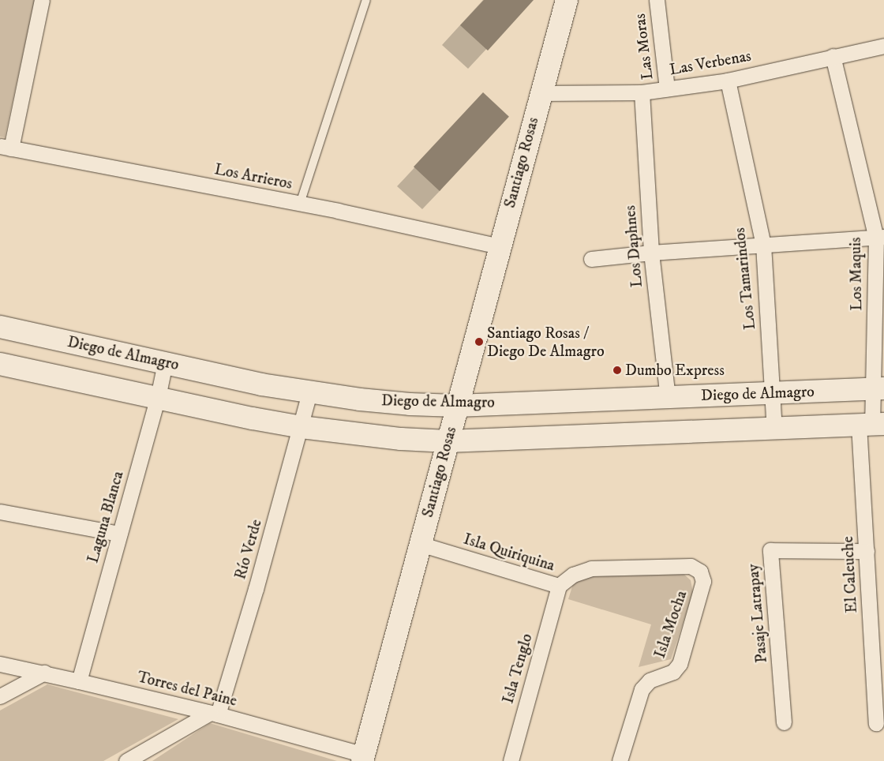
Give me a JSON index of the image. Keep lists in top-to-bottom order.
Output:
{
  "streets": {
    "main road": ["Santiago Rosas", "Diego de Almagro"],
    "street": [
      "Las Moras",
      "Las Verbenas",
      "Los Arrieros",
      "Los Daphnes",
      "Los Maquis",
      "Los Tamarindos",
      "Laguna Blanca",
      "Río Verde",
      "Isla Quiriquina",
      "El Caleuche",
      "Pasaje Latrapay",
      "Isla Mocha",
      "Isla Tenglo",
      "Torres del Paine"
    ]
  },
  "crossings": [
    ["Las Moras", "Las Verbenas"],
    ["Las Verbenas", "Santiago Rosas"],
    ["Las Verbenas", "Los Daphnes"],
    ["Las Verbenas", "Los Maquis"],
    ["Las Verbenas", "Los Tamarindos"],
    ["Santiago Rosas", "Los Arrieros"],
    ["Santiago Rosas", "Diego de Almagro"],
    ["Santiago Rosas", "Isla Quiriquina"],
    ["Santiago Rosas", "Torres del Paine"],
    ["Los Daphnes", "Diego de Almagro"],
    ["Los Maquis", "Diego de Almagro"],
    ["Los Maquis", "El Caleuche"],
    ["Los Tamarindos", "Diego de Almagro"],
    ["Diego de Almagro", "Laguna Blanca"],
    ["Diego de Almagro", "Río Verde"],
    ["Laguna Blanca", "Torres del Paine"],
    ["Río Verde", "Torres del Paine"],
    ["Isla Quiriquina", "Isla Mocha"],
    ["Isla Quiriquina", "Isla Tenglo"],
    ["El Caleuche", "Pasaje Latrapay"]
  ],
  "places": ["Santiago Rosas / Diego De Almagro", "Dumbo Express"]
}
